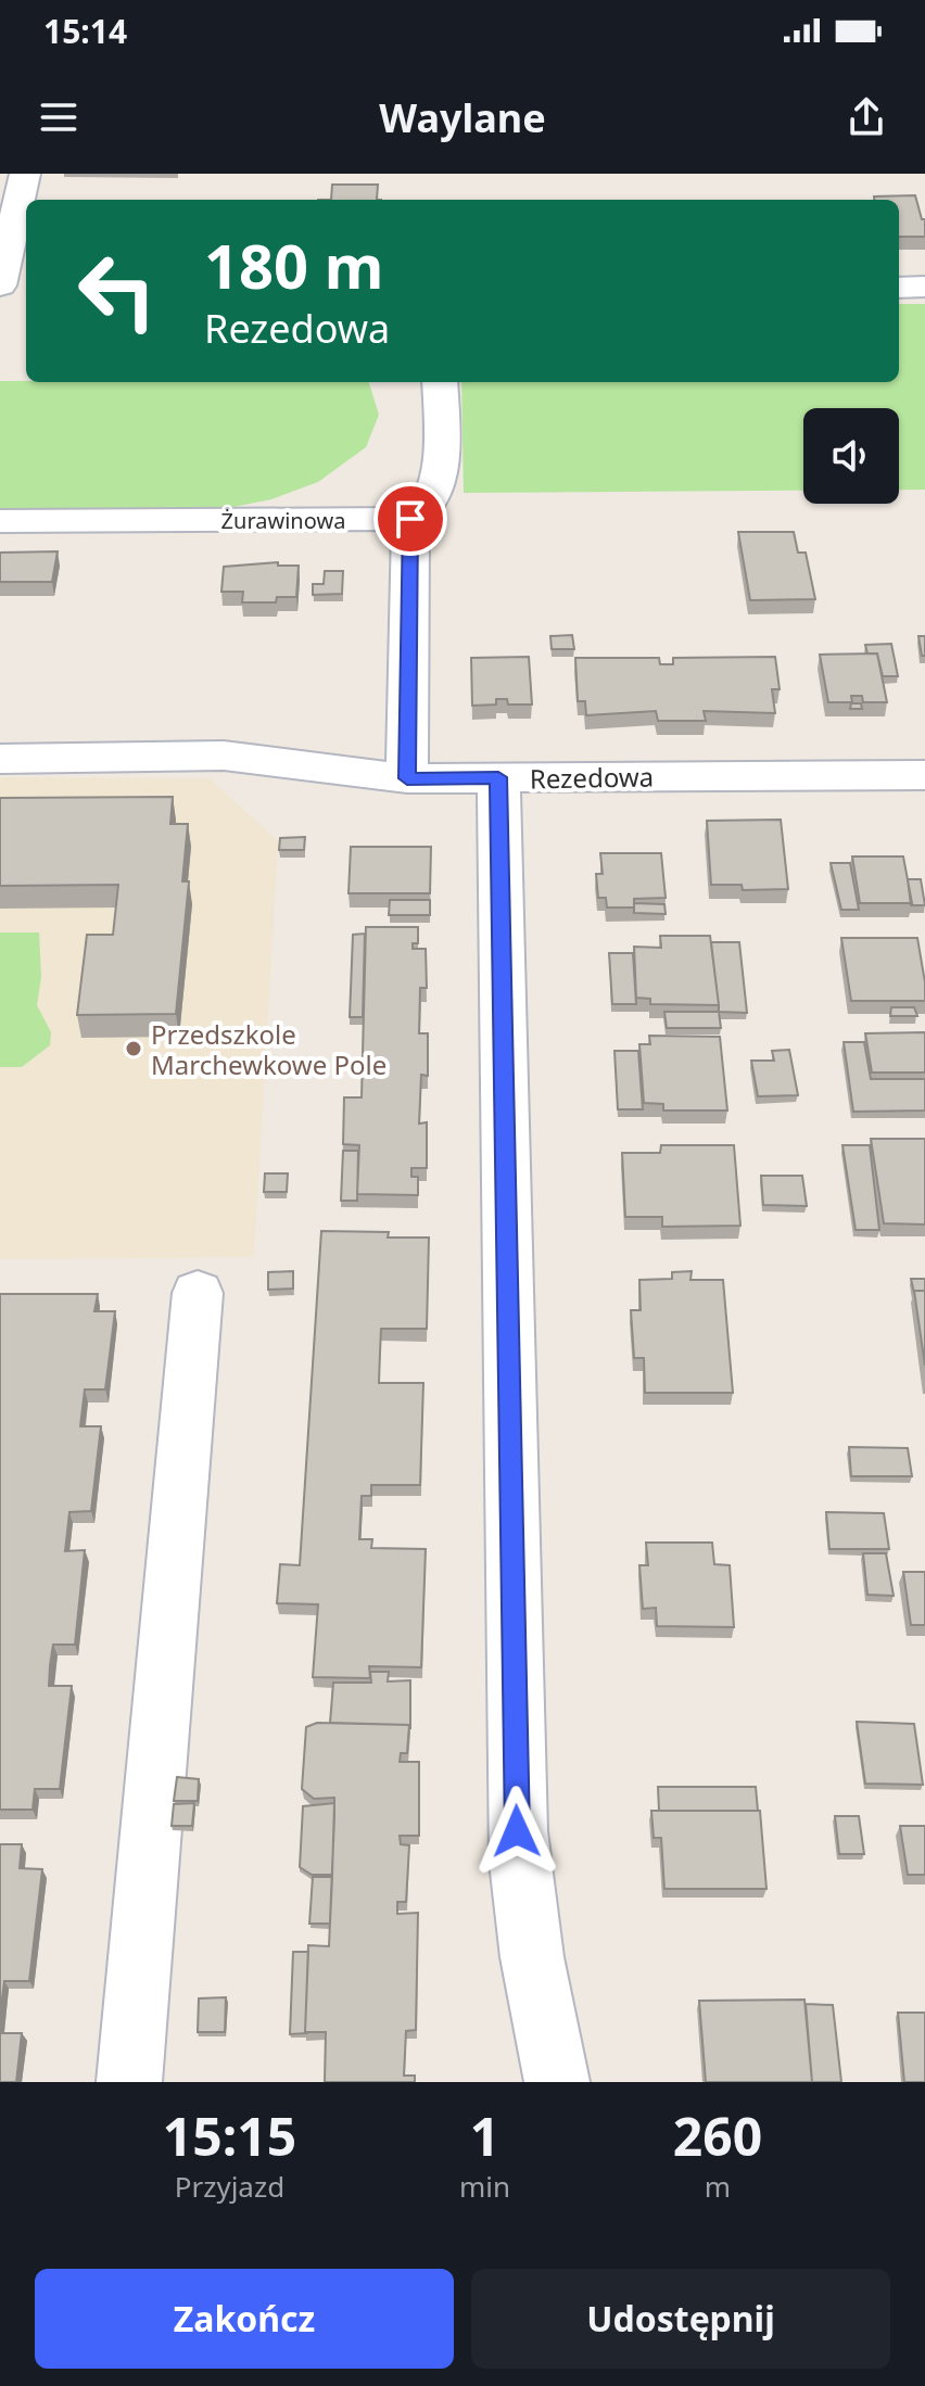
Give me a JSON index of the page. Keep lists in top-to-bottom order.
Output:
{
  "streets": {
    "street": ["Żurawinowa", "Rezedowa"]
  },
  "places": ["Przedszkole Marchewkowe Pole"],
  "page": {
    "status": "15:14",
    "header": "Waylane",
    "turn": ["180 m", "Rezedowa"],
    "eta": [
      "15:15",
      "Przyjazd",
      "1",
      "min",
      "260",
      "m"
    ],
    "buttons": ["Zakończ", "Udostępnij"]
  }
}
